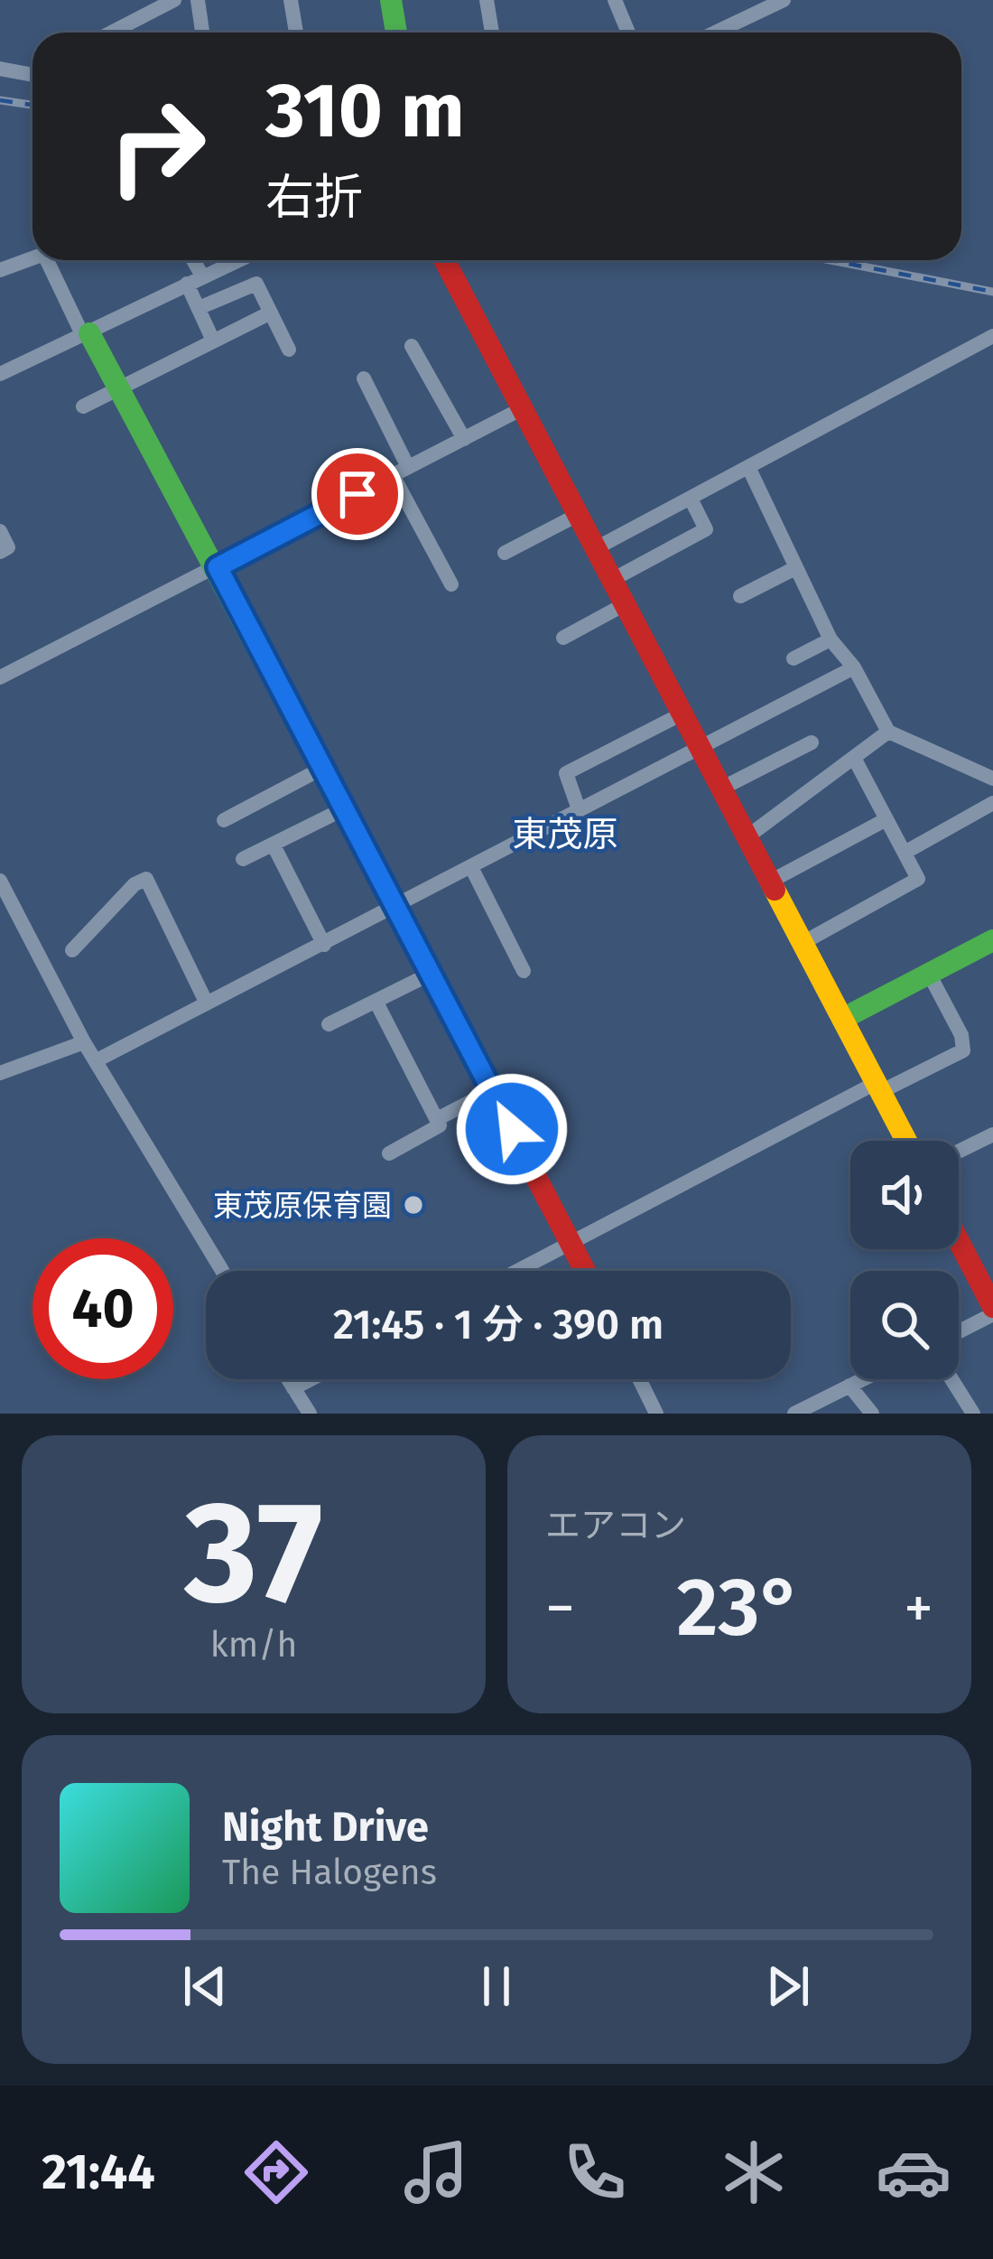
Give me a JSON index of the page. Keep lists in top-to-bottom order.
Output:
{
  "districts": ["東茂原"],
  "places": ["東茂原保育園"],
  "page": {
    "turn": ["310 m", "右折"],
    "limit": "40",
    "trip": "21:45 · 1 分 · 390 m",
    "tile": [
      ["37", "km/h"],
      "エアコン"
    ],
    "heat": ["−", "23°", "+"],
    "song": ["Night Drive", "The Halogens"],
    "tabs": "21:44"
  }
}
